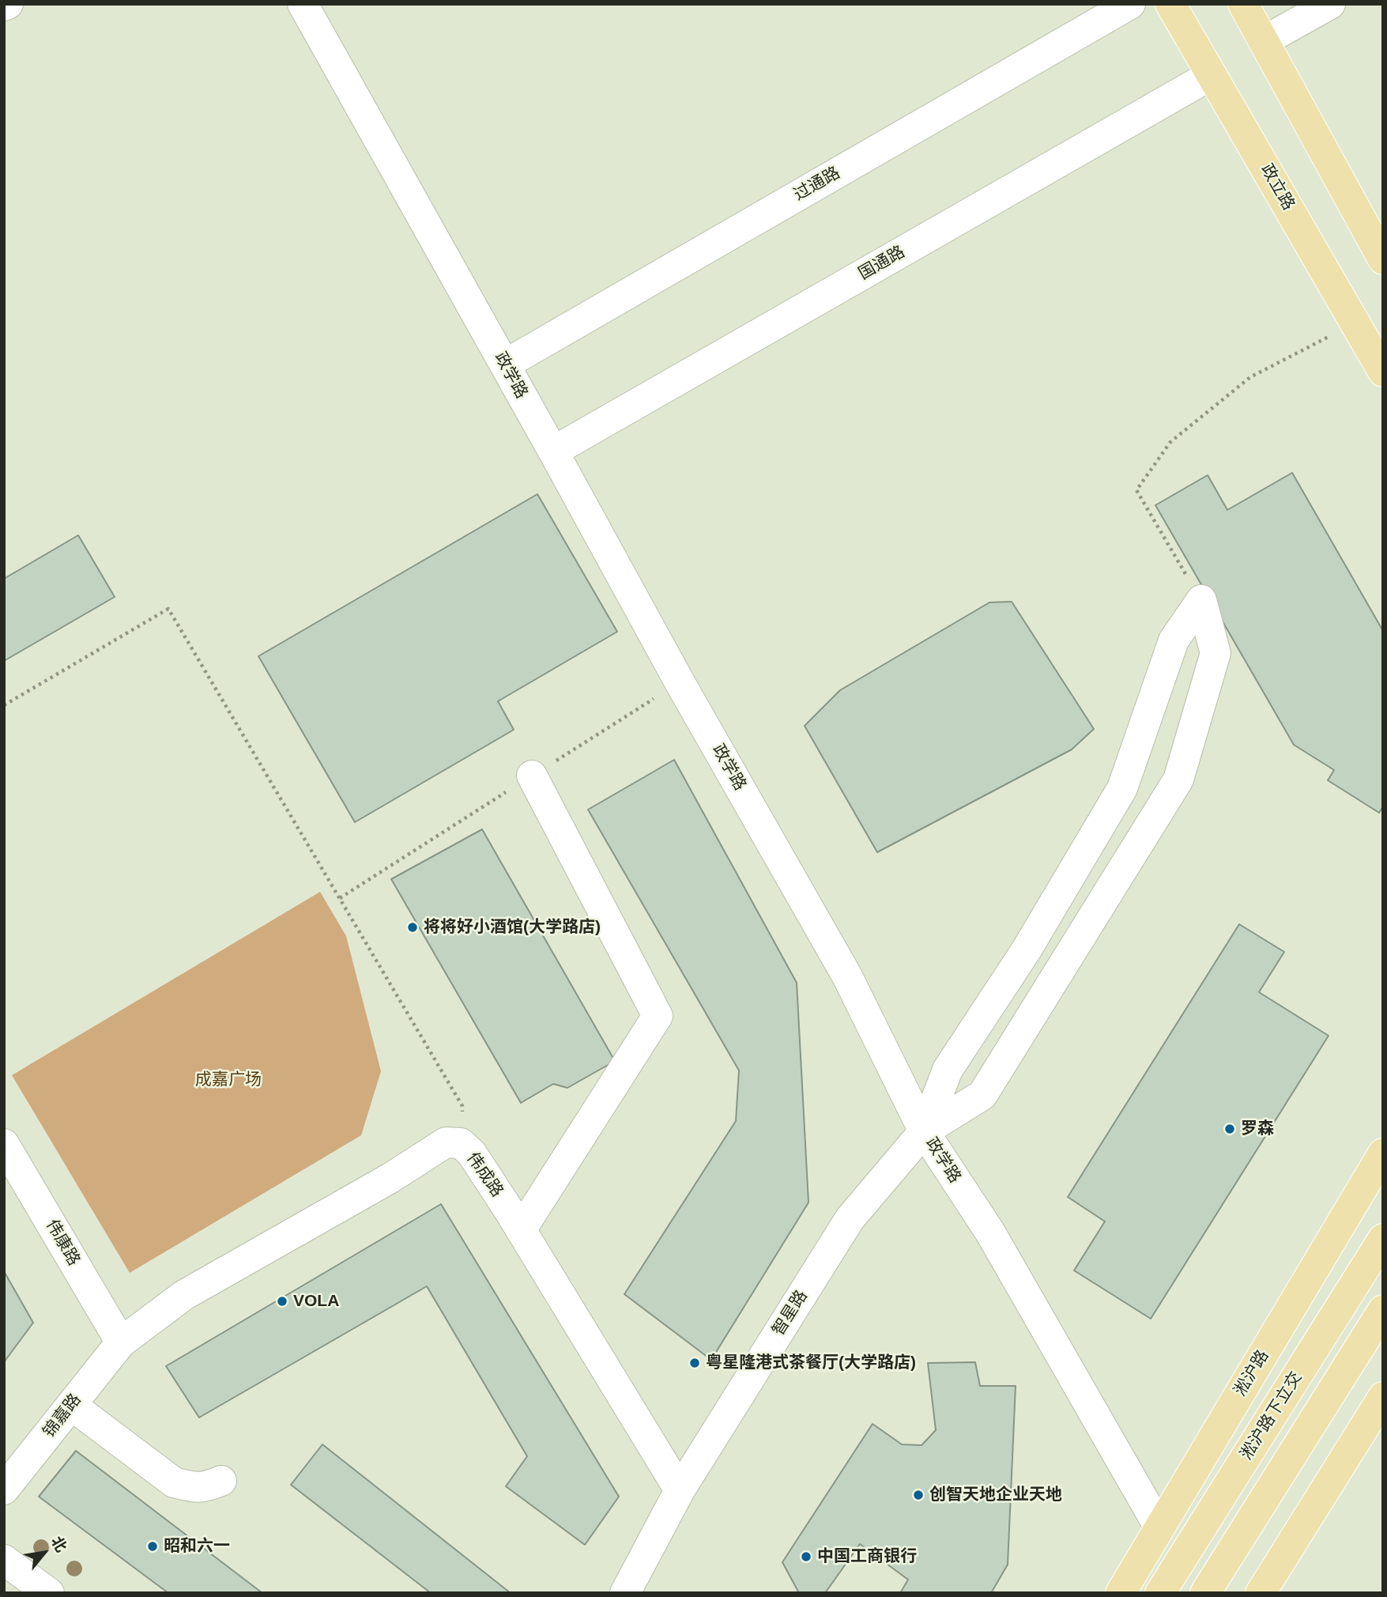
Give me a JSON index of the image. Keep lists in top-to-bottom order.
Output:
{
  "streets": {
    "main road": ["政立路", "淞沪路", "淞沪路下立交"],
    "street": [
      "过通路",
      "国通路",
      "政学路",
      "伟成路",
      "伟康路",
      "智星路",
      "锦嘉路"
    ]
  },
  "crossings": [
    ["过通路", "政学路"],
    ["政立路", "国通路"],
    ["国通路", "政学路"],
    ["政学路", "智星路"],
    ["政学路", "淞沪路"],
    ["伟成路", "伟康路"],
    ["伟成路", "智星路"],
    ["伟成路", "锦嘉路"],
    ["伟康路", "锦嘉路"]
  ],
  "parks": ["成嘉广场"],
  "places": [
    "将将好小酒馆(大学路店)",
    "罗森",
    "VOLA",
    "粤星隆港式茶餐厅(大学路店)",
    "创智天地企业天地",
    "昭和六一",
    "中国工商银行"
  ],
  "north": "top right"
}
